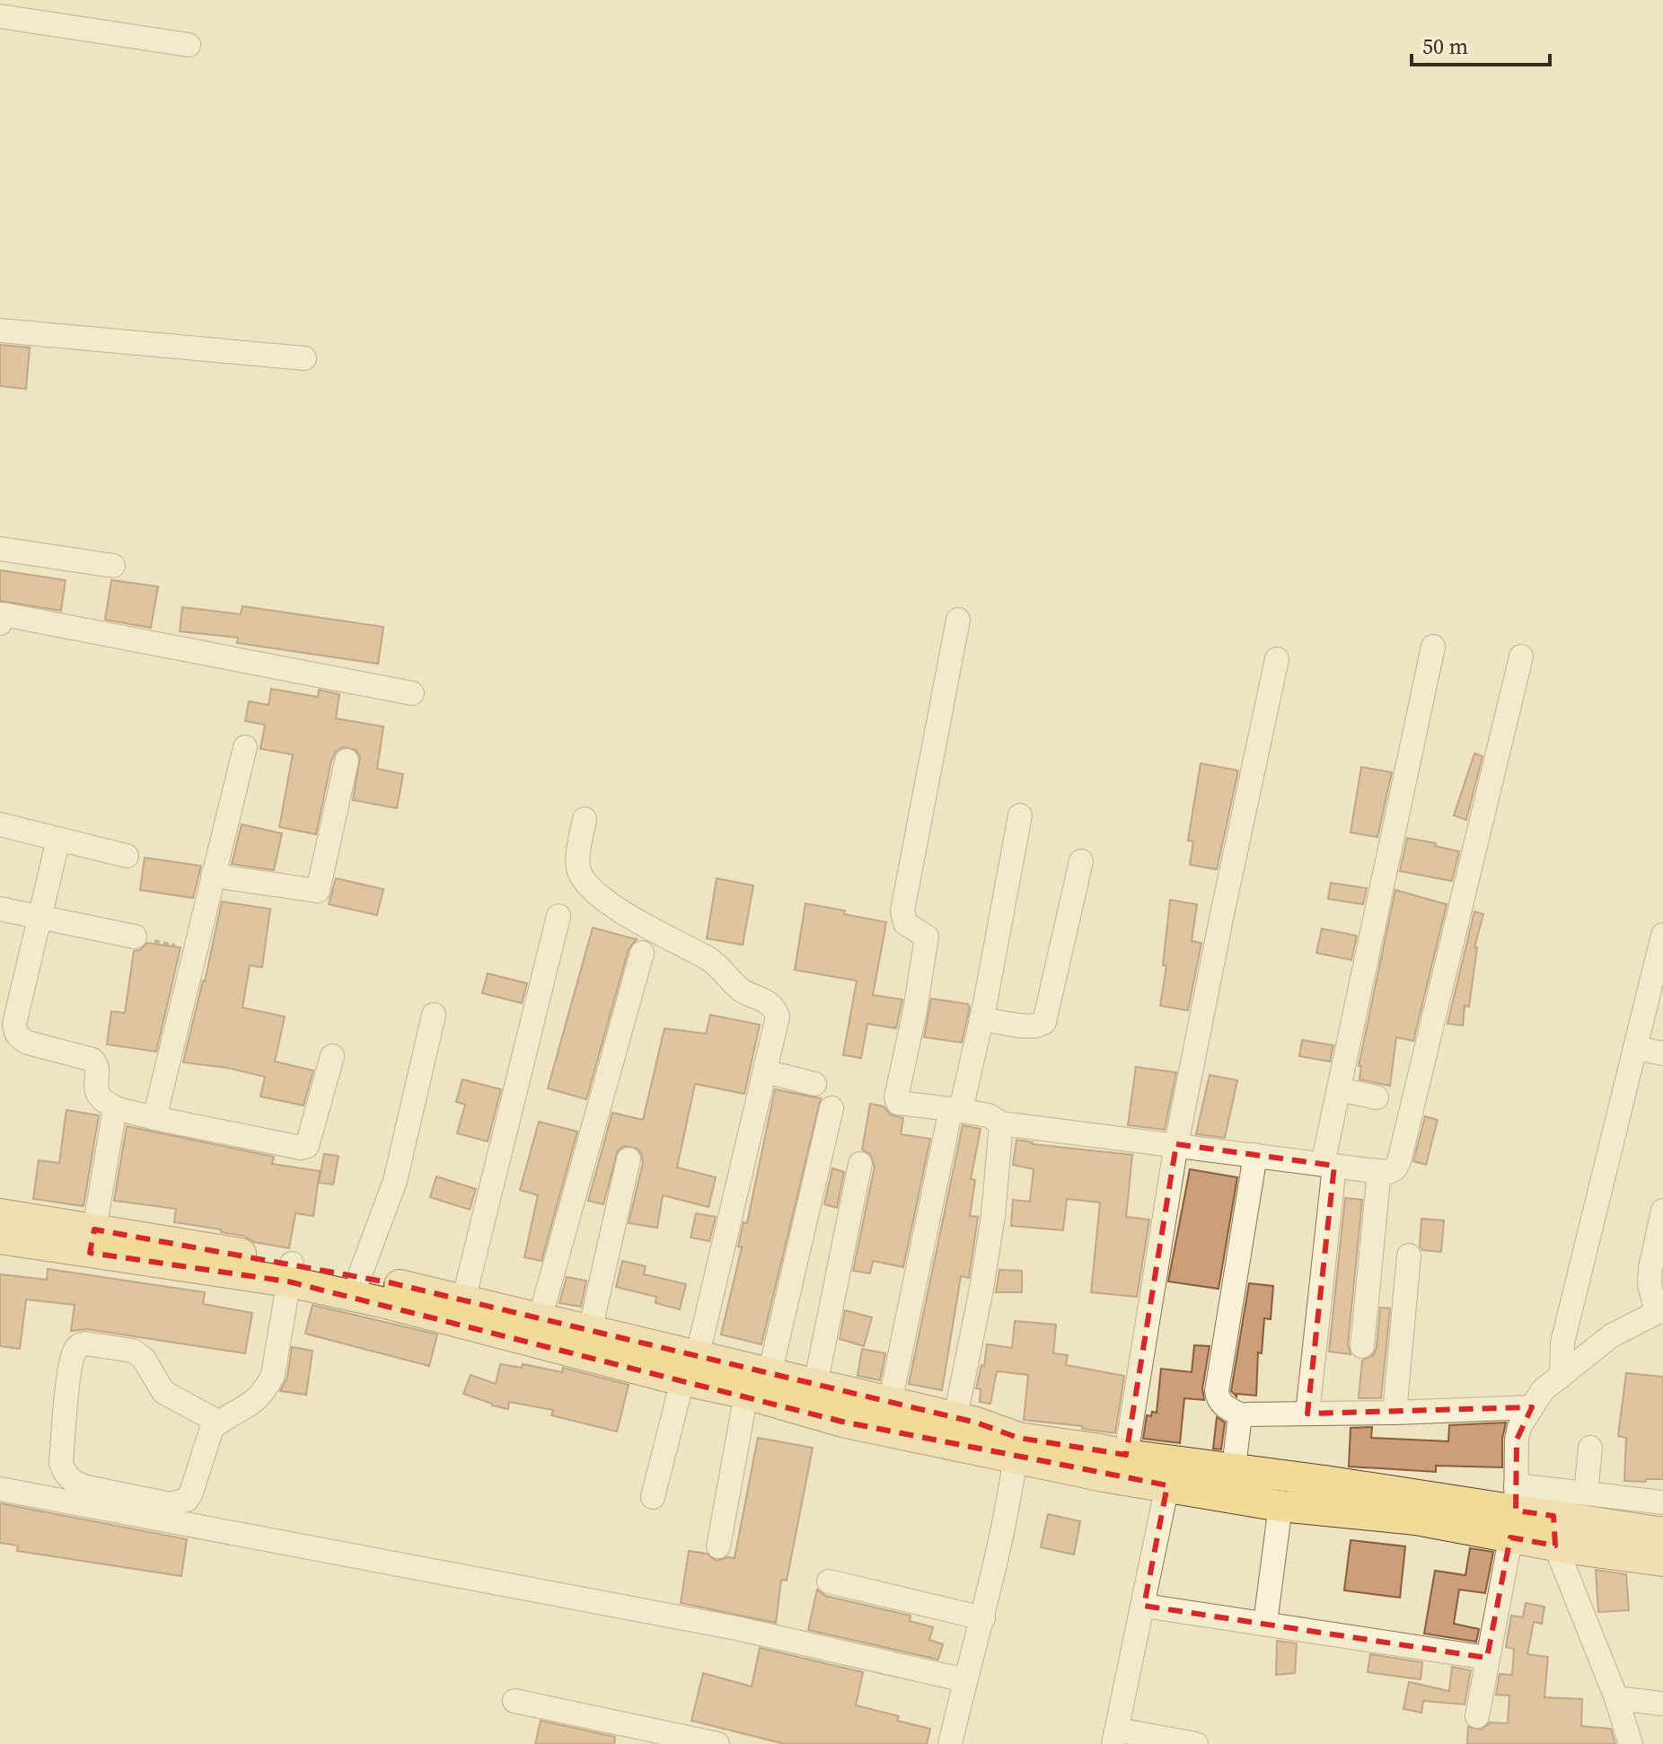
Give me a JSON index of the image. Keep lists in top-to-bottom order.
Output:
{
  "scale_bar": "50 m"
}
